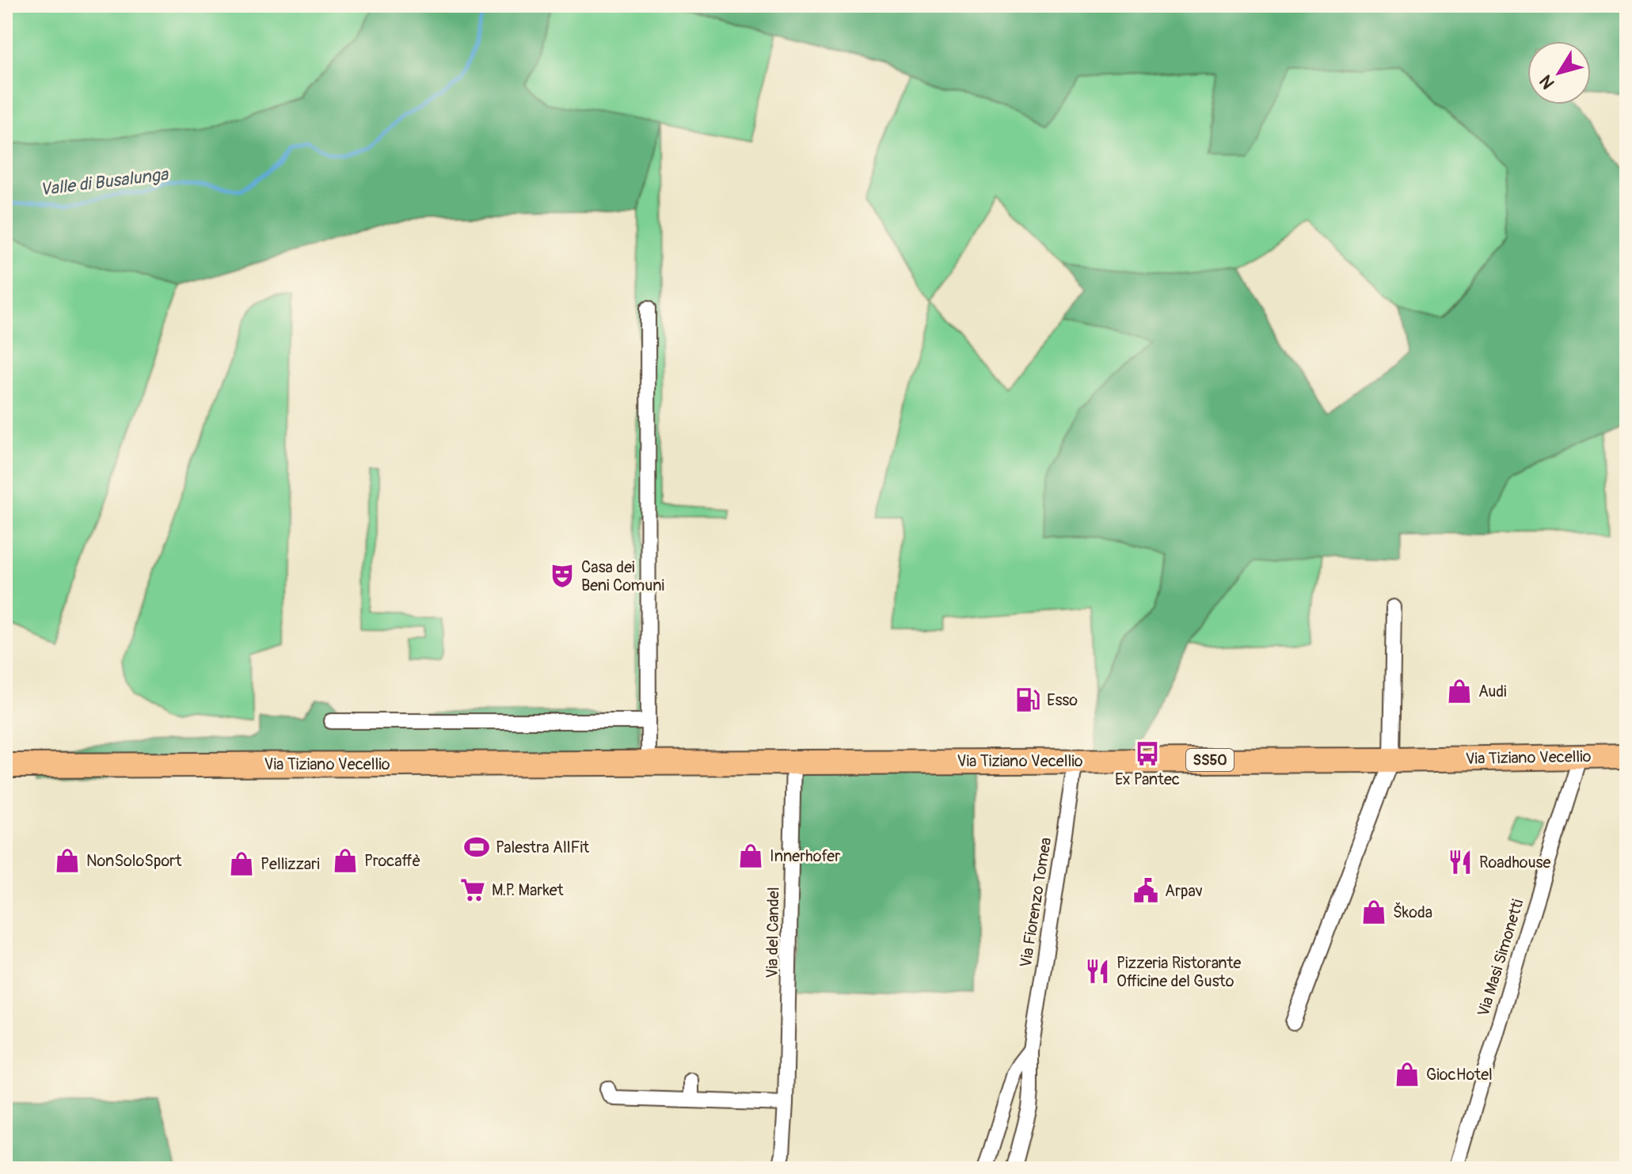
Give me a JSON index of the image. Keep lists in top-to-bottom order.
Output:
{
  "streets": {
    "main road": ["Via Tiziano Vecellio", "SS50"],
    "street": ["Via Fiorenzo Tomea", "Via del Candel", "Via Masi Simonetti"]
  },
  "crossings": [
    ["Via Tiziano Vecellio", "Via Fiorenzo Tomea"],
    ["Via Tiziano Vecellio", "Via del Candel"],
    ["Via Tiziano Vecellio", "Via Masi Simonetti"]
  ],
  "water": ["Valle di Busalunga"],
  "places": {
    "theatre": ["Casa dei Beni Comuni"],
    "shop": [
      "Audi",
      "Innerhofer",
      "NonSoloSport",
      "Procaffè",
      "Pellizzari",
      "Škoda",
      "GiocHotel"
    ],
    "fuel station": ["Esso"],
    "bus stop": ["Ex Pantec"],
    "sports": ["Palestra AllFit"],
    "restaurant": ["Roadhouse", "Pizzeria Ristorante Officine del Gusto"],
    "supermarket": ["M.P. Market"],
    "public building": ["Arpav"]
  },
  "north": "bottom left"
}
